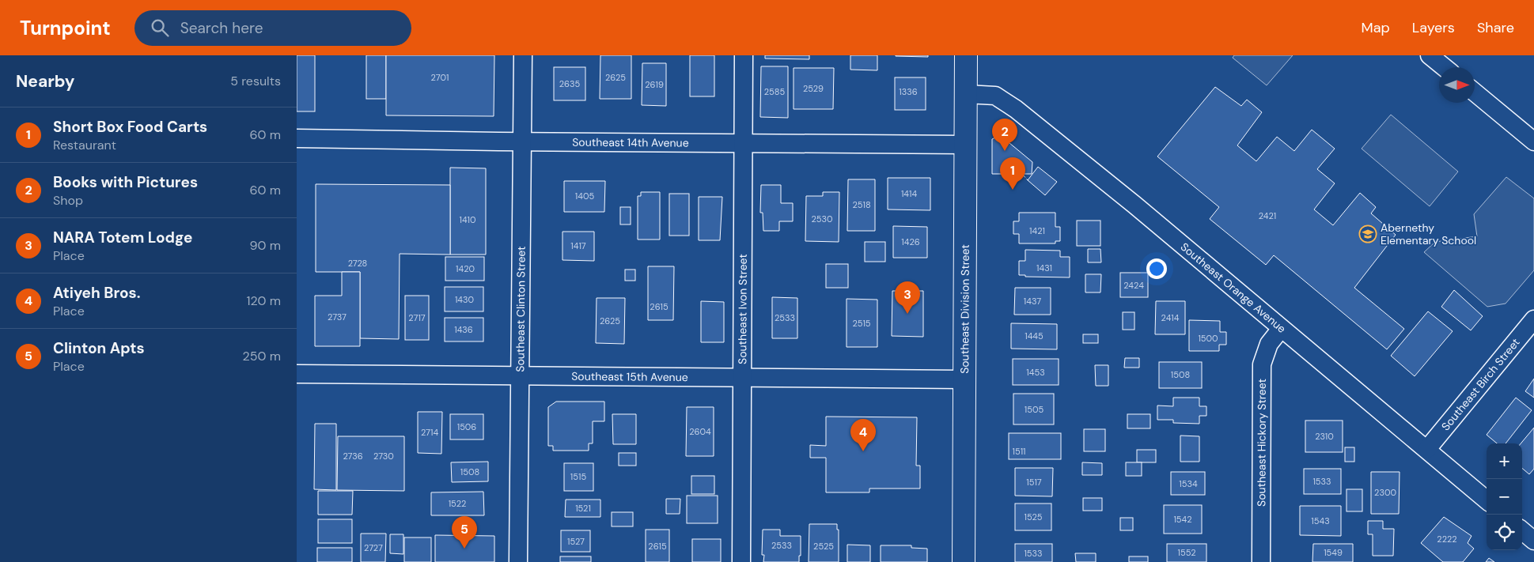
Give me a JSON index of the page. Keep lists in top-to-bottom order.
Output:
{
  "streets": {
    "main road": ["Southeast Division Street"],
    "street": [
      "Southeast 14th Avenue",
      "Southeast Orange Avenue",
      "Southeast Clinton Street",
      "Southeast Ivon Street",
      "Southeast 15th Avenue",
      "Southeast Birch Street",
      "Southeast Hickory Street"
    ]
  },
  "crossings": [
    ["Southeast 14th Avenue", "Southeast Clinton Street"],
    ["Southeast 14th Avenue", "Southeast Ivon Street"],
    ["Southeast 14th Avenue", "Southeast Division Street"],
    ["Southeast Orange Avenue", "Southeast Division Street"],
    ["Southeast Orange Avenue", "Southeast Birch Street"],
    ["Southeast Orange Avenue", "Southeast Hickory Street"],
    ["Southeast Clinton Street", "Southeast 15th Avenue"],
    ["Southeast Ivon Street", "Southeast 15th Avenue"],
    ["Southeast Division Street", "Southeast 15th Avenue"]
  ],
  "places": {
    "school or university": ["Abernethy Elementary School"]
  },
  "house_numbers": [
    "2701",
    "2625",
    "2635",
    "2619",
    "2529",
    "2585",
    "1336",
    "1414",
    "1405",
    "2518",
    "2421",
    "2530",
    "1410",
    "1421",
    "1426",
    "1417",
    "2728",
    "1431",
    "1420",
    "2424",
    "1430",
    "1437",
    "2615",
    "2737",
    "2717",
    "2533",
    "2414",
    "2625",
    "2515",
    "1436",
    "1445",
    "1500",
    "1453",
    "1508",
    "1505",
    "1506",
    "2604",
    "2714",
    "2310",
    "1511",
    "2736",
    "2730",
    "1508",
    "1515",
    "1533",
    "1517",
    "1534",
    "2300",
    "1522",
    "1521",
    "1525",
    "1542",
    "1543",
    "2222",
    "1527",
    "2533",
    "2615",
    "2525",
    "2727",
    "1552",
    "1549",
    "1533"
  ],
  "north": "right",
  "page": {
    "header": "Turnpoint",
    "search": "Search here",
    "nav": ["Map", "Layers", "Share"],
    "heading": ["Nearby", "5 results"],
    "list": [
      {
        "mark": "1",
        "name": "Short Box Food Carts",
        "note": "Restaurant",
        "value": "60 m"
      },
      {
        "mark": "2",
        "name": "Books with Pictures",
        "note": "Shop",
        "value": "60 m"
      },
      {
        "mark": "3",
        "name": "NARA Totem Lodge",
        "note": "Place",
        "value": "90 m"
      },
      {
        "mark": "4",
        "name": "Atiyeh Bros.",
        "note": "Place",
        "value": "120 m"
      },
      {
        "mark": "5",
        "name": "Clinton Apts",
        "note": "Place",
        "value": "250 m"
      }
    ],
    "pins": [
      "2",
      "1",
      "3",
      "4",
      "5"
    ],
    "map_buttons": ["+", "−"]
  }
}
